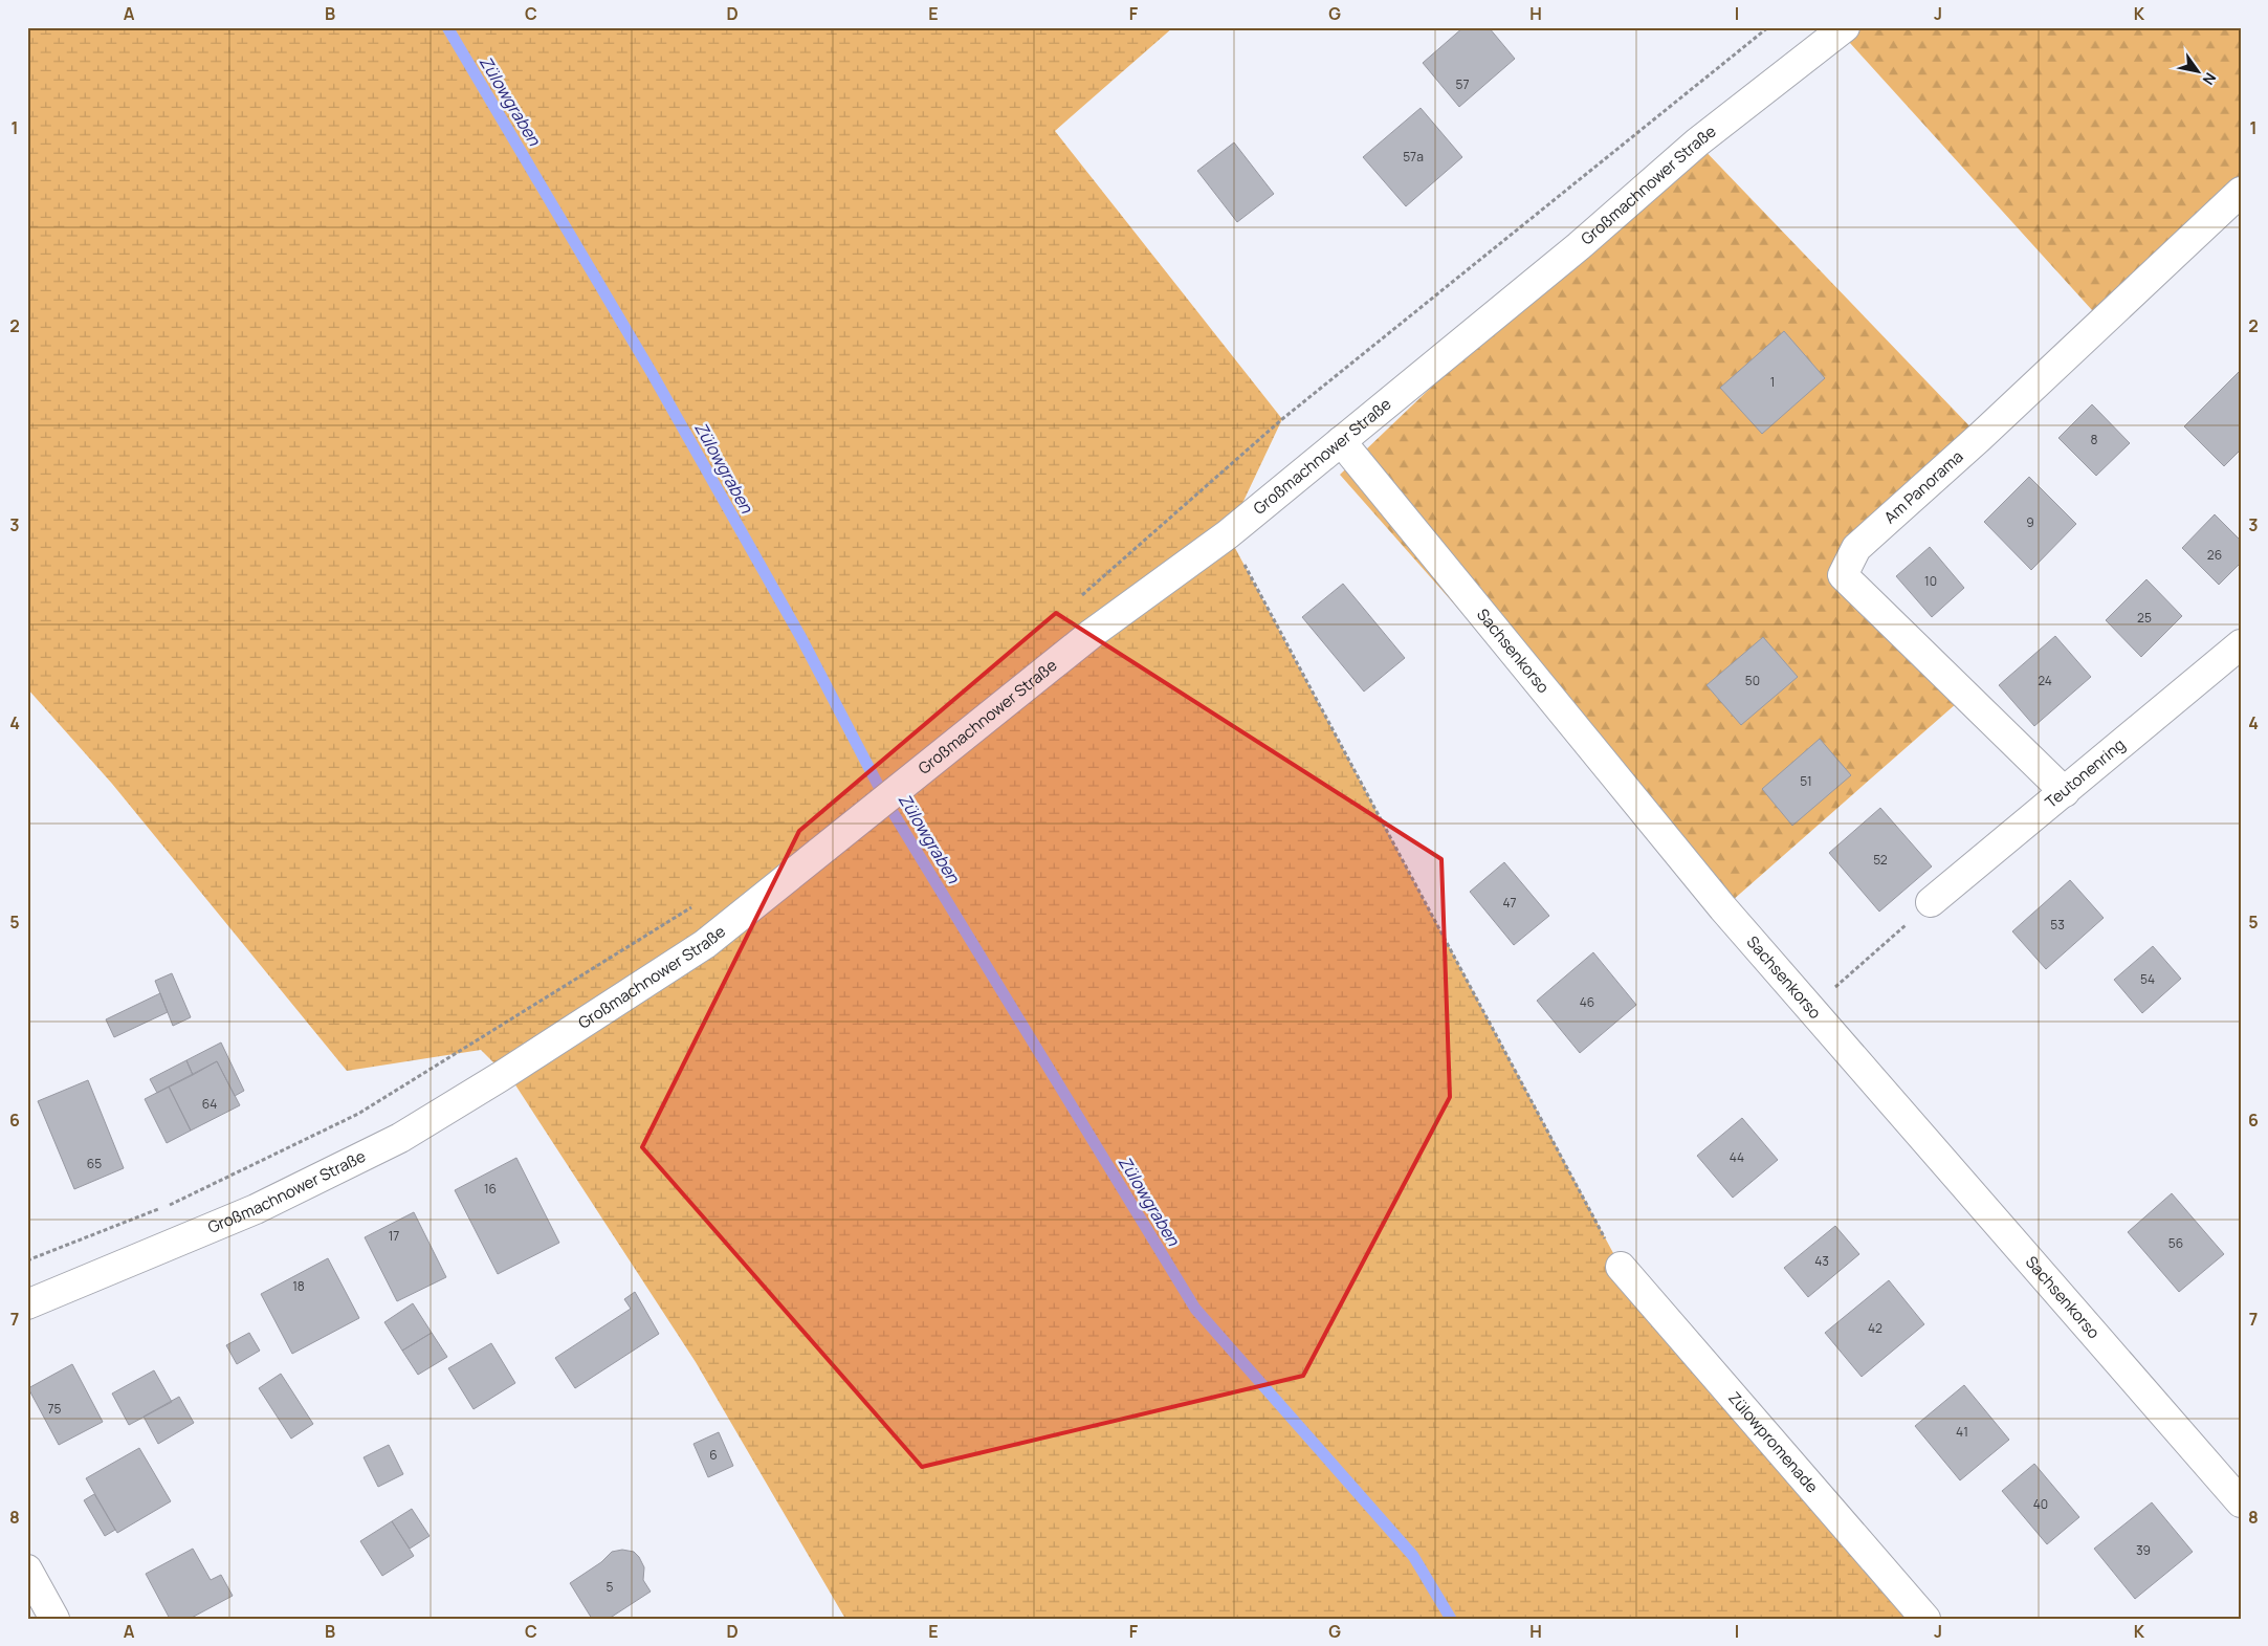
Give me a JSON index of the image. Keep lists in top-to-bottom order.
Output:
{
  "streets": {
    "street": [
      "Großmachnower Straße",
      "Am Panorama",
      "Sachsenkorso",
      "Teutonenring",
      "Zülowpromenade"
    ]
  },
  "crossings": [
    ["Großmachnower Straße", "Sachsenkorso"],
    ["Am Panorama", "Teutonenring"]
  ],
  "water": ["Zülowgraben"],
  "house_numbers": [
    "57",
    "57a",
    "1",
    "8",
    "9",
    "26",
    "10",
    "25",
    "50",
    "24",
    "51",
    "52",
    "47",
    "53",
    "54",
    "46",
    "64",
    "44",
    "65",
    "16",
    "17",
    "56",
    "43",
    "18",
    "42",
    "75",
    "41",
    "6",
    "40",
    "39",
    "5"
  ],
  "north": "bottom right",
  "grid": {
    "columns": [
      "A",
      "B",
      "C",
      "D",
      "E",
      "F",
      "G",
      "H",
      "I",
      "J",
      "K"
    ],
    "rows": [
      "1",
      "2",
      "3",
      "4",
      "5",
      "6",
      "7",
      "8"
    ]
  }
}
